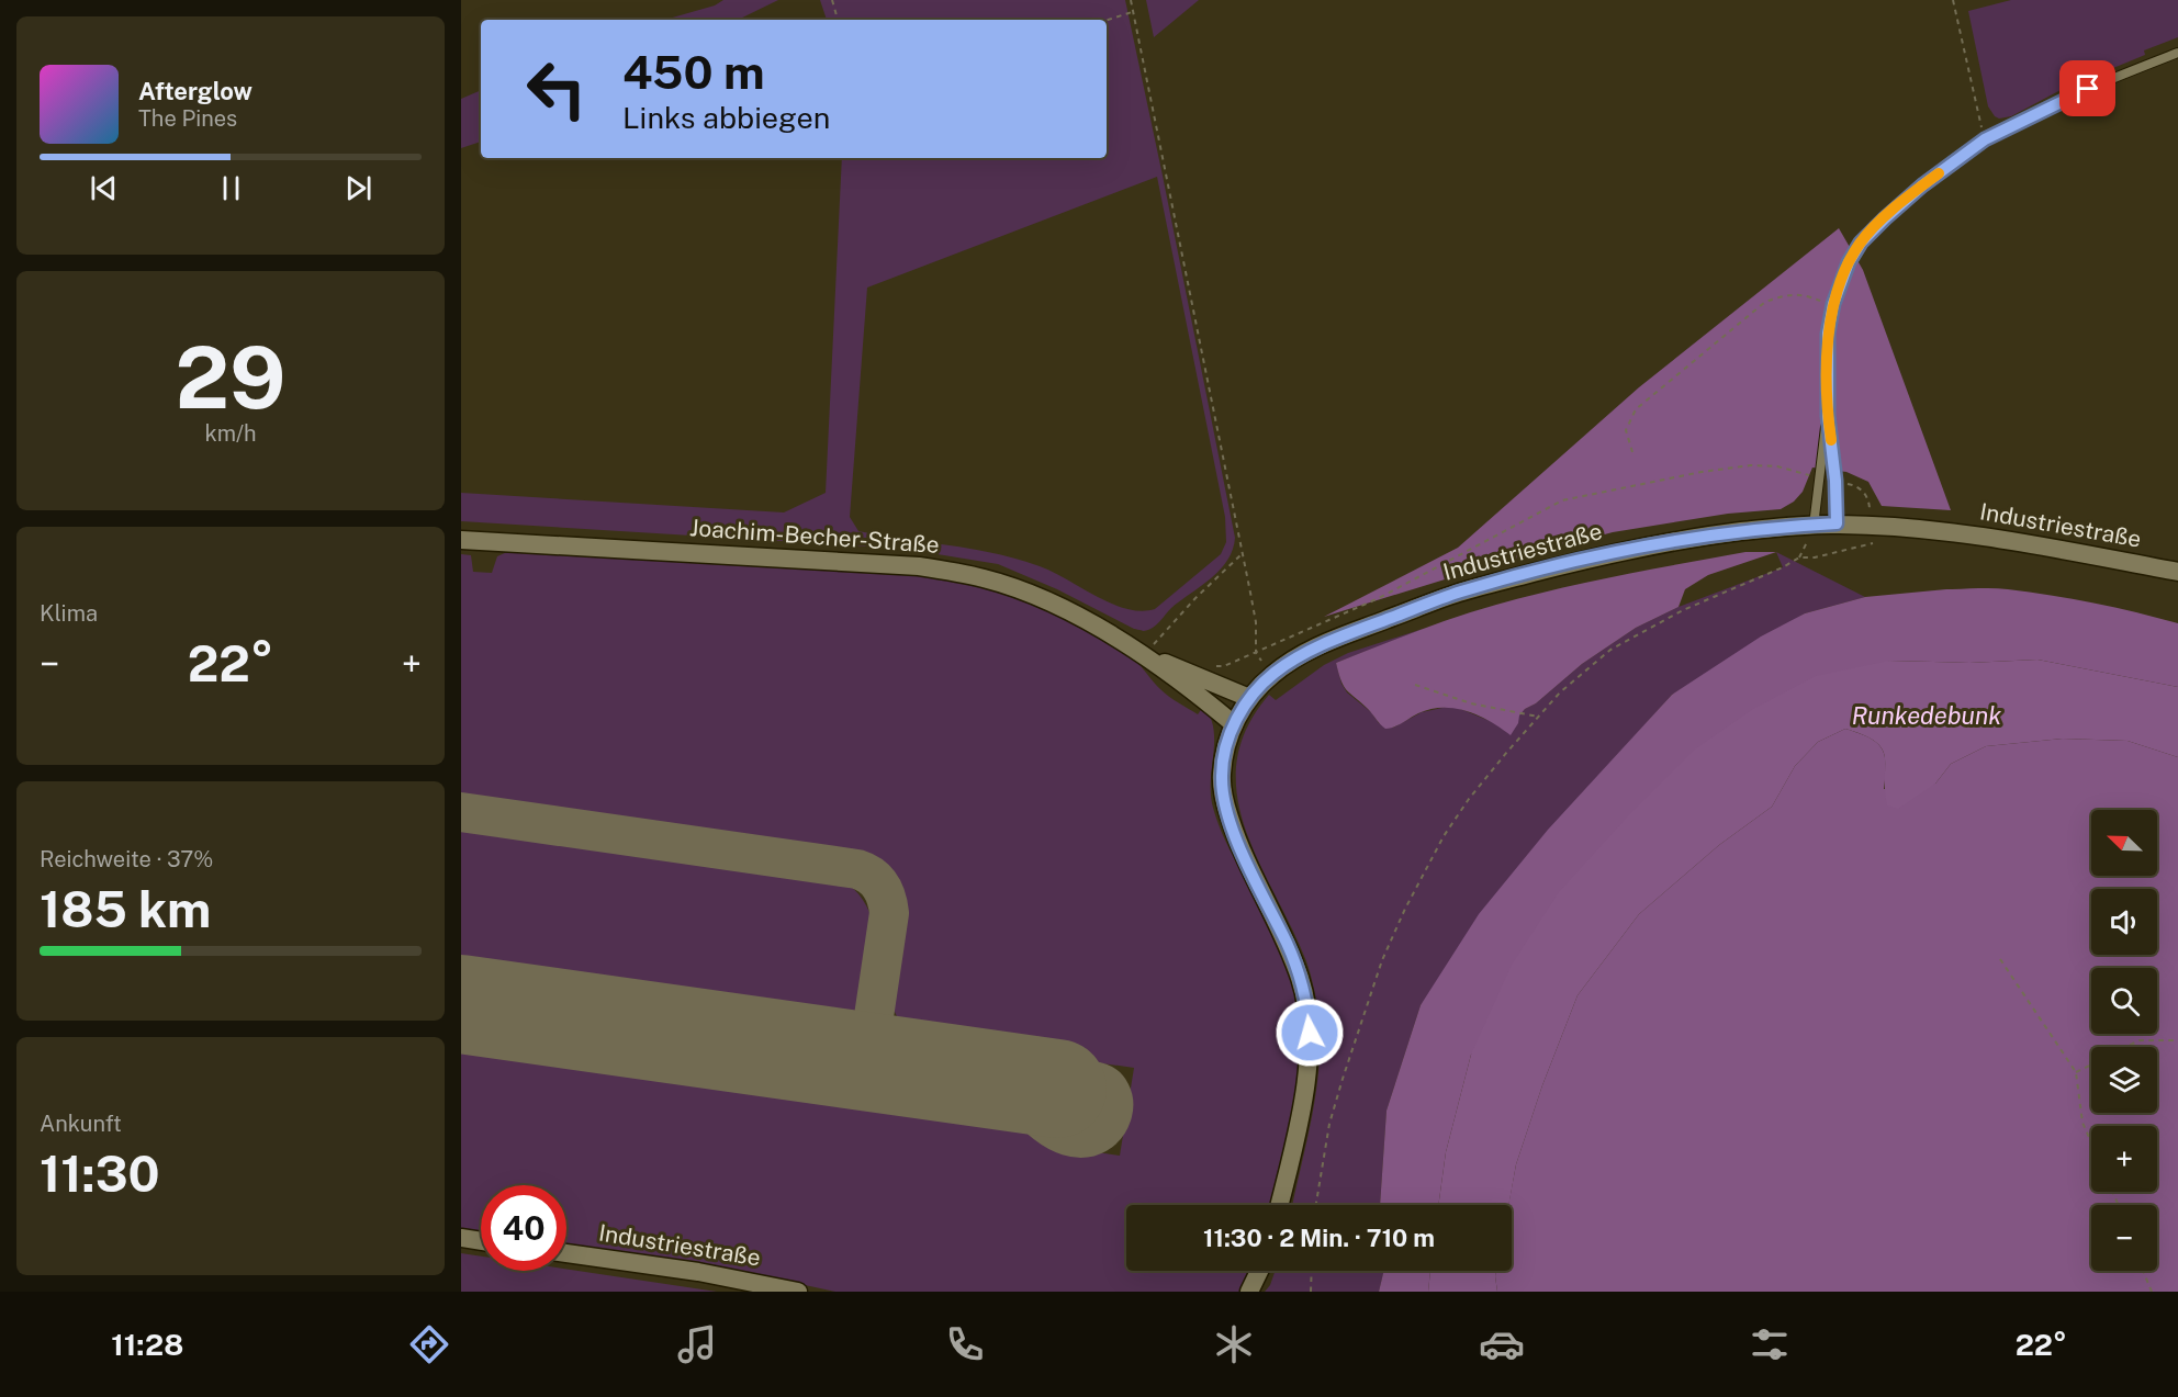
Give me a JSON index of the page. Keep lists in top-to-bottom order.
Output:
{
  "streets": {
    "street": ["Industriestraße", "Joachim-Becher-Straße"]
  },
  "crossings": [
    ["Industriestraße", "Joachim-Becher-Straße"]
  ],
  "water": ["Runkedebunk"],
  "north": "top left",
  "page": {
    "turn": ["450 m", "Links abbiegen"],
    "song": ["Afterglow", "The Pines"],
    "tile": [
      ["29", "km/h"],
      "Klima",
      ["Reichweite · 37%", "185 km"],
      ["Ankunft", "11:30"]
    ],
    "heat": ["−", "22°", "+"],
    "map_buttons": ["+", "−"],
    "limit": "40",
    "trip": "11:30 · 2 Min. · 710 m",
    "tabs": ["11:28", "22°"]
  }
}
